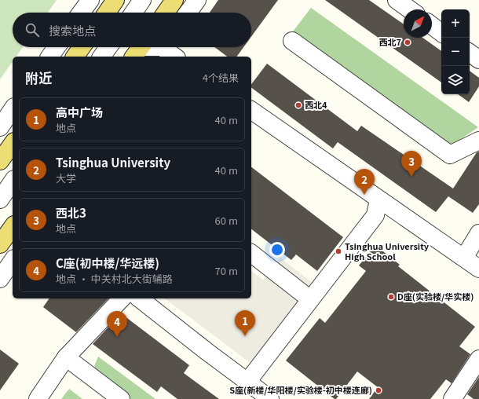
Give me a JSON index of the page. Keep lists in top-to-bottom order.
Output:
{
  "places": [
    "西北7",
    "西北4",
    "Tsinghua University High School",
    "D座(实验楼/华实楼)",
    "S座(新楼/华阳楼/实验楼-初中楼连廊)"
  ],
  "north": "top right",
  "page": {
    "map_buttons": ["+", "−"],
    "search": "搜索地点",
    "heading": ["附近", "4个结果"],
    "list": [
      {
        "mark": "1",
        "name": "高中广场",
        "note": "地点",
        "value": "40 m"
      },
      {
        "mark": "2",
        "name": "Tsinghua University",
        "note": "大学",
        "value": "40 m"
      },
      {
        "mark": "3",
        "name": "西北3",
        "note": "地点",
        "value": "60 m"
      },
      {
        "mark": "4",
        "name": "C座(初中楼/华远楼)",
        "note": "地点 · 中关村北大街辅路",
        "value": "70 m"
      }
    ],
    "pins": [
      "3",
      "2",
      "1",
      "4"
    ]
  }
}
